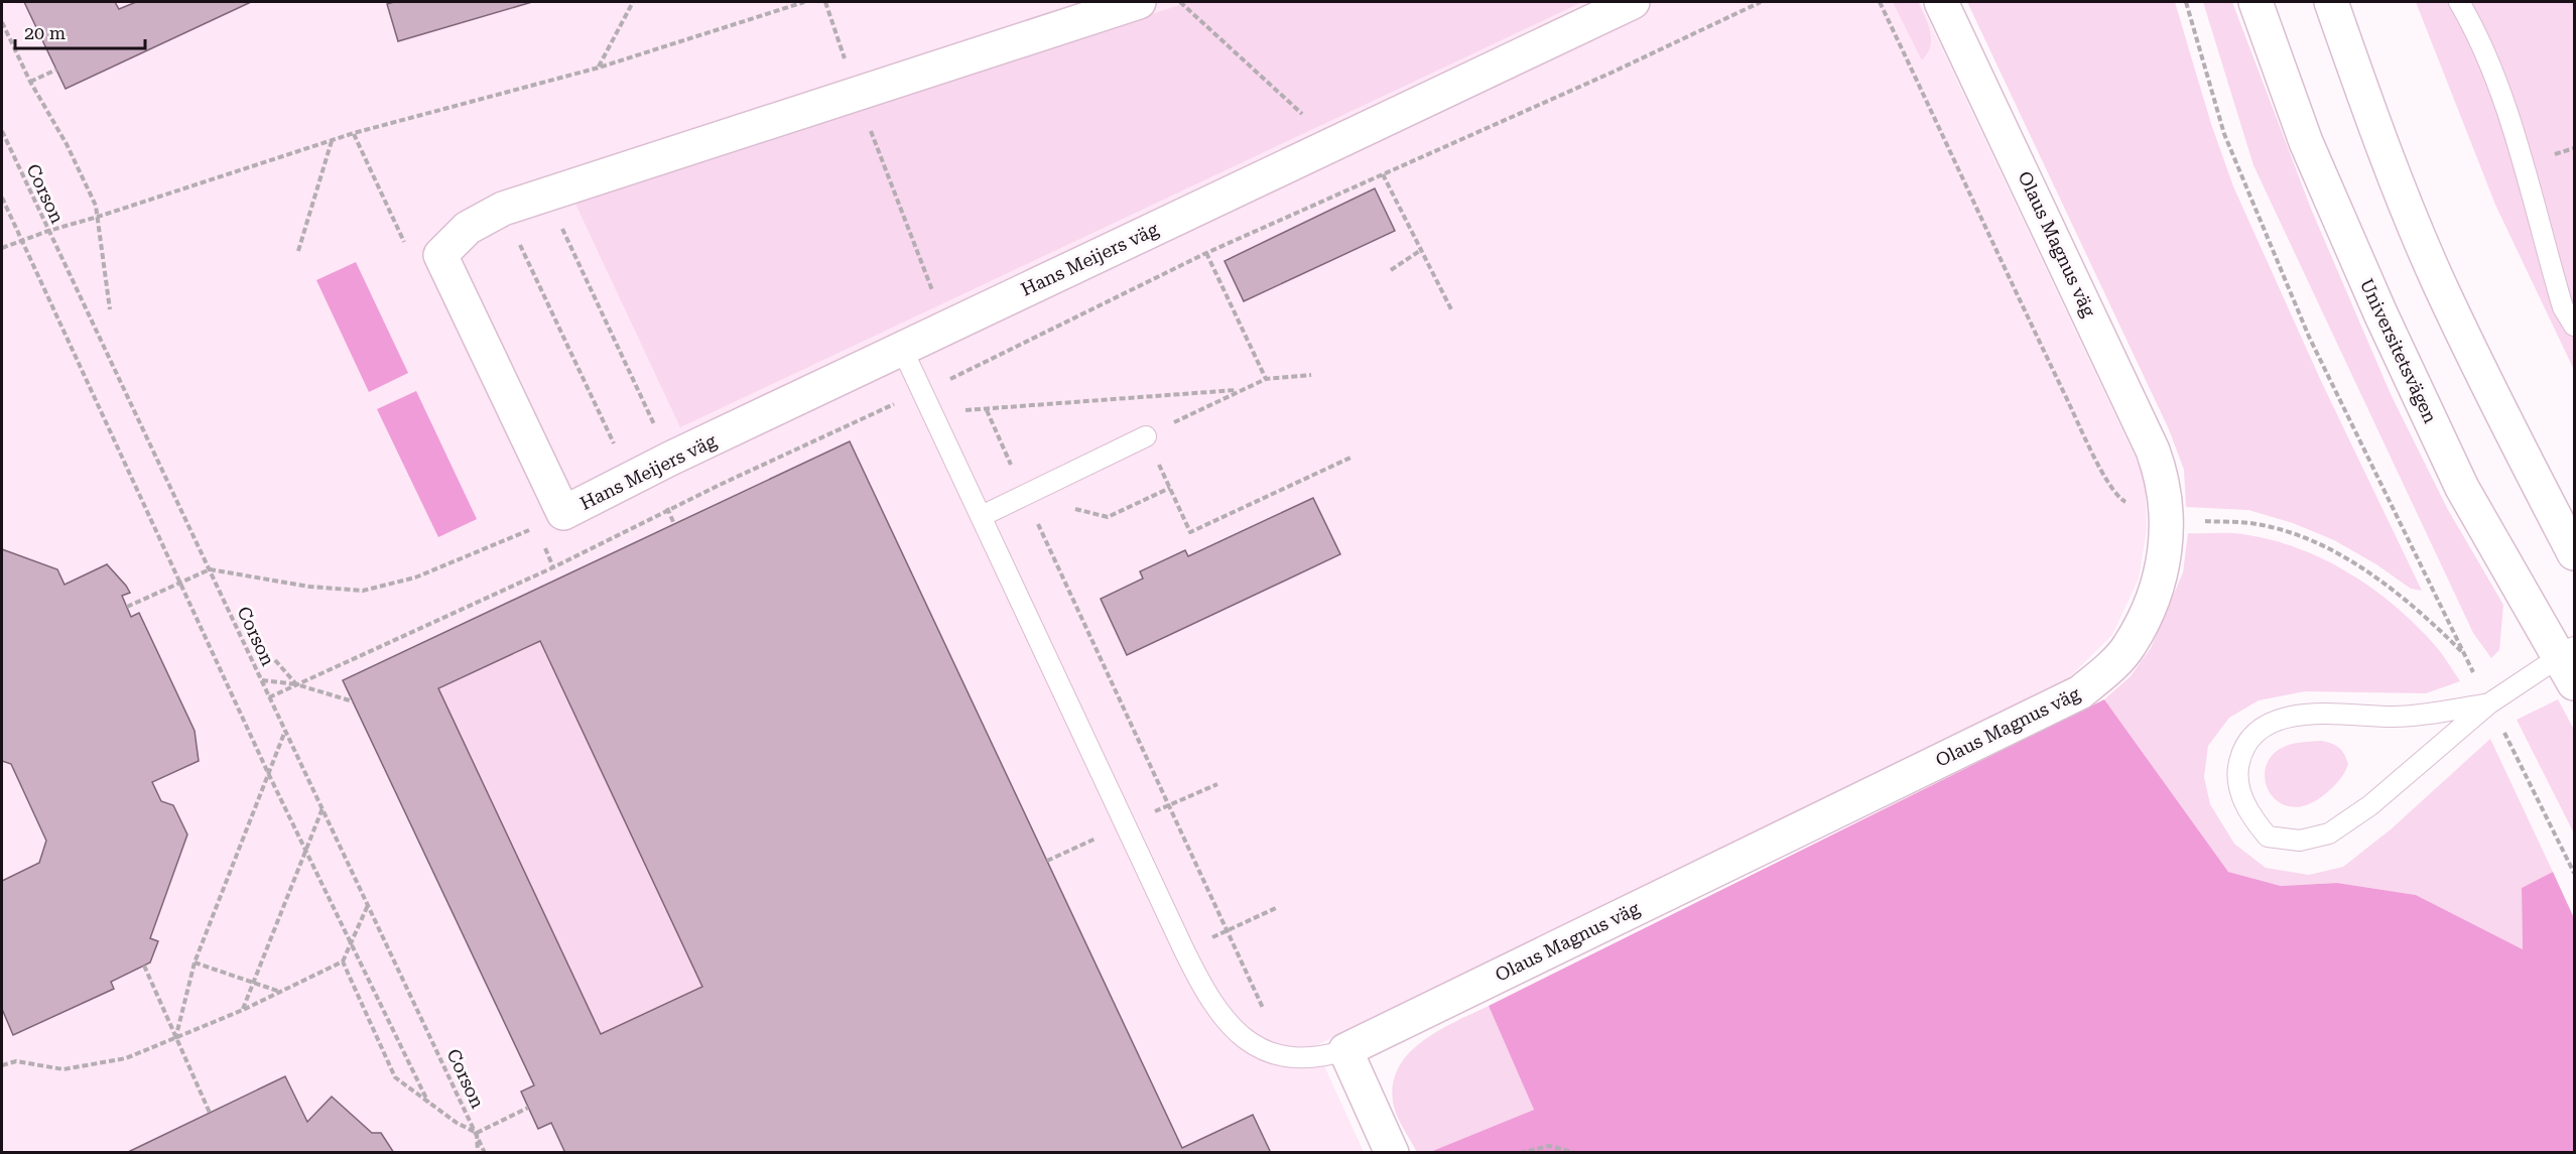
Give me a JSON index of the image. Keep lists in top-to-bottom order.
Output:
{
  "streets": {
    "street": ["Olaus Magnus väg", "Hans Meijers väg", "Universitetsvägen"],
    "path": ["Corson"]
  },
  "scale_bar": "20 m"
}
